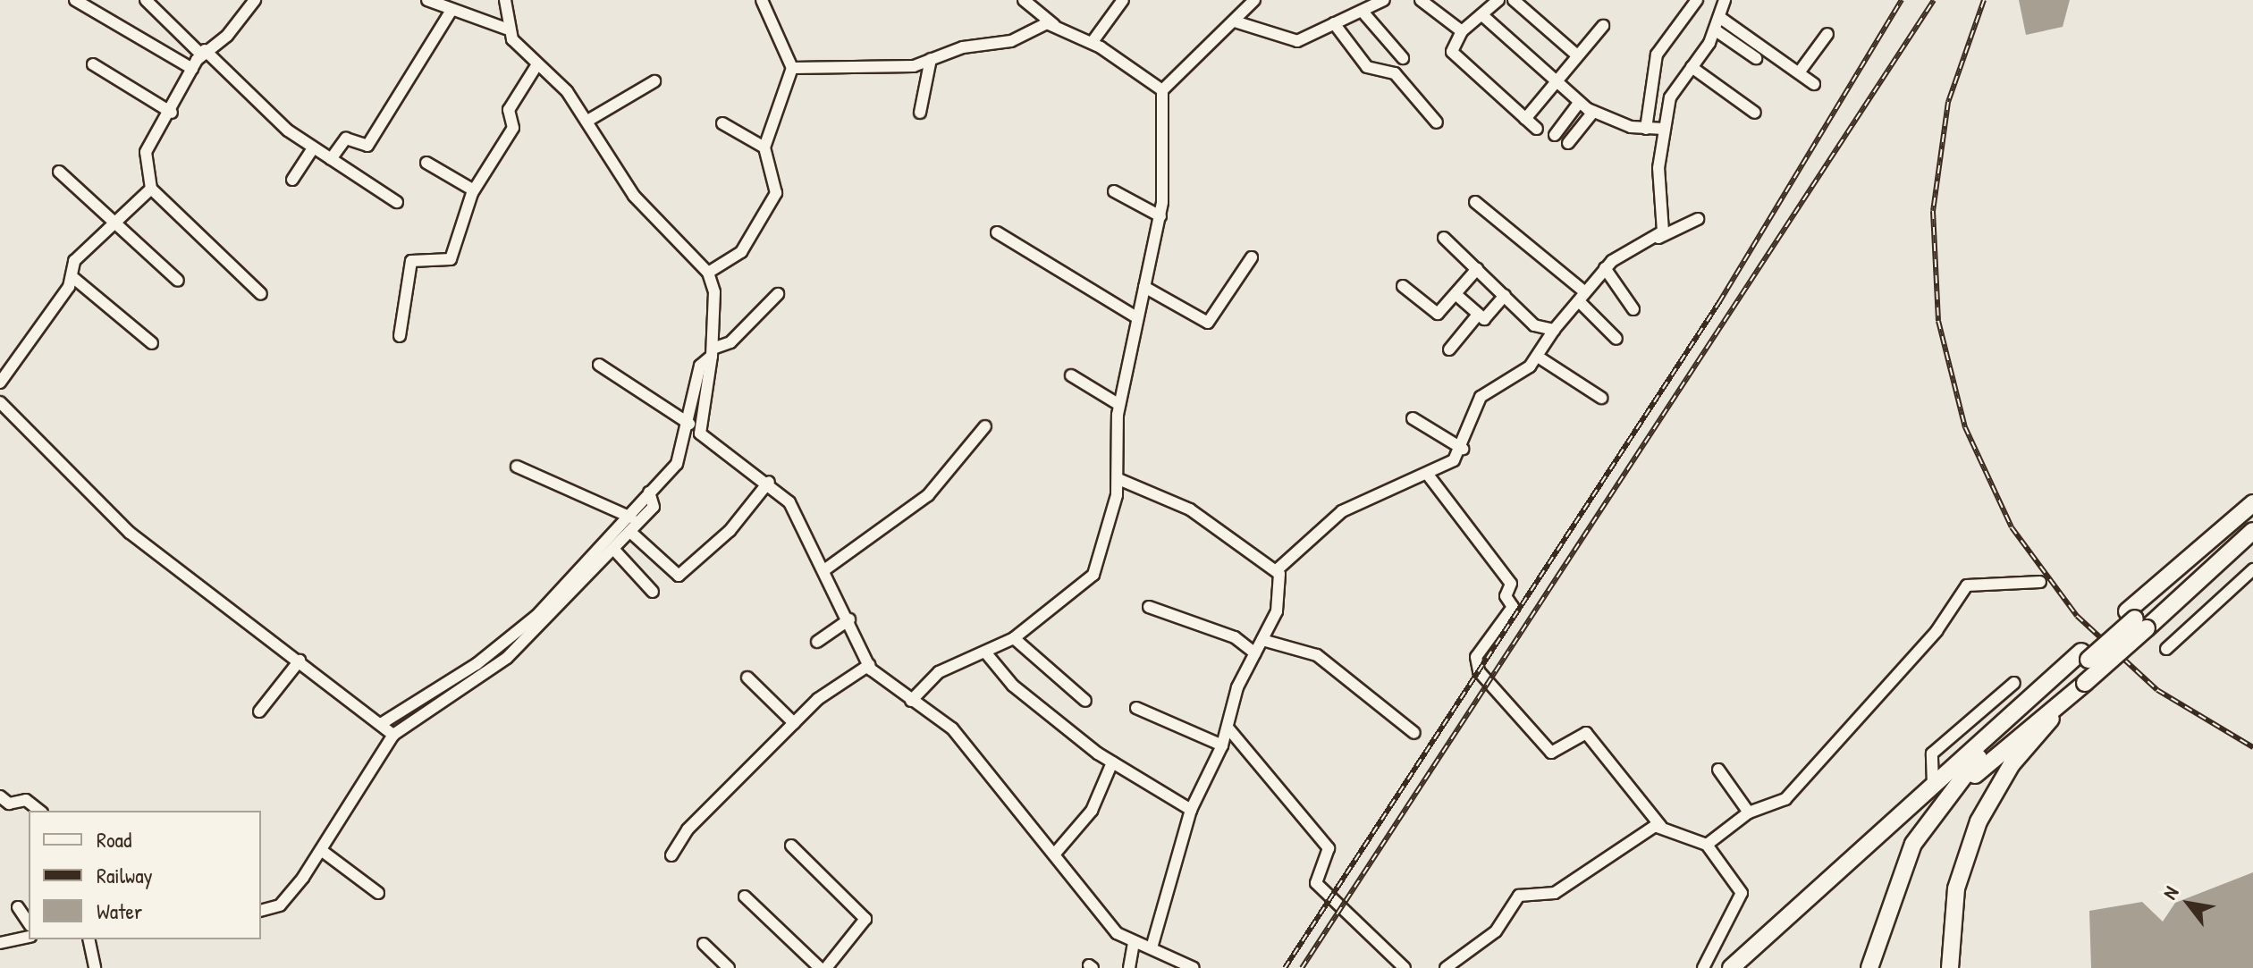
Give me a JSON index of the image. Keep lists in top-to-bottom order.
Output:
{
  "legend": ["Road", "Railway", "Water"],
  "north": "top left"
}
